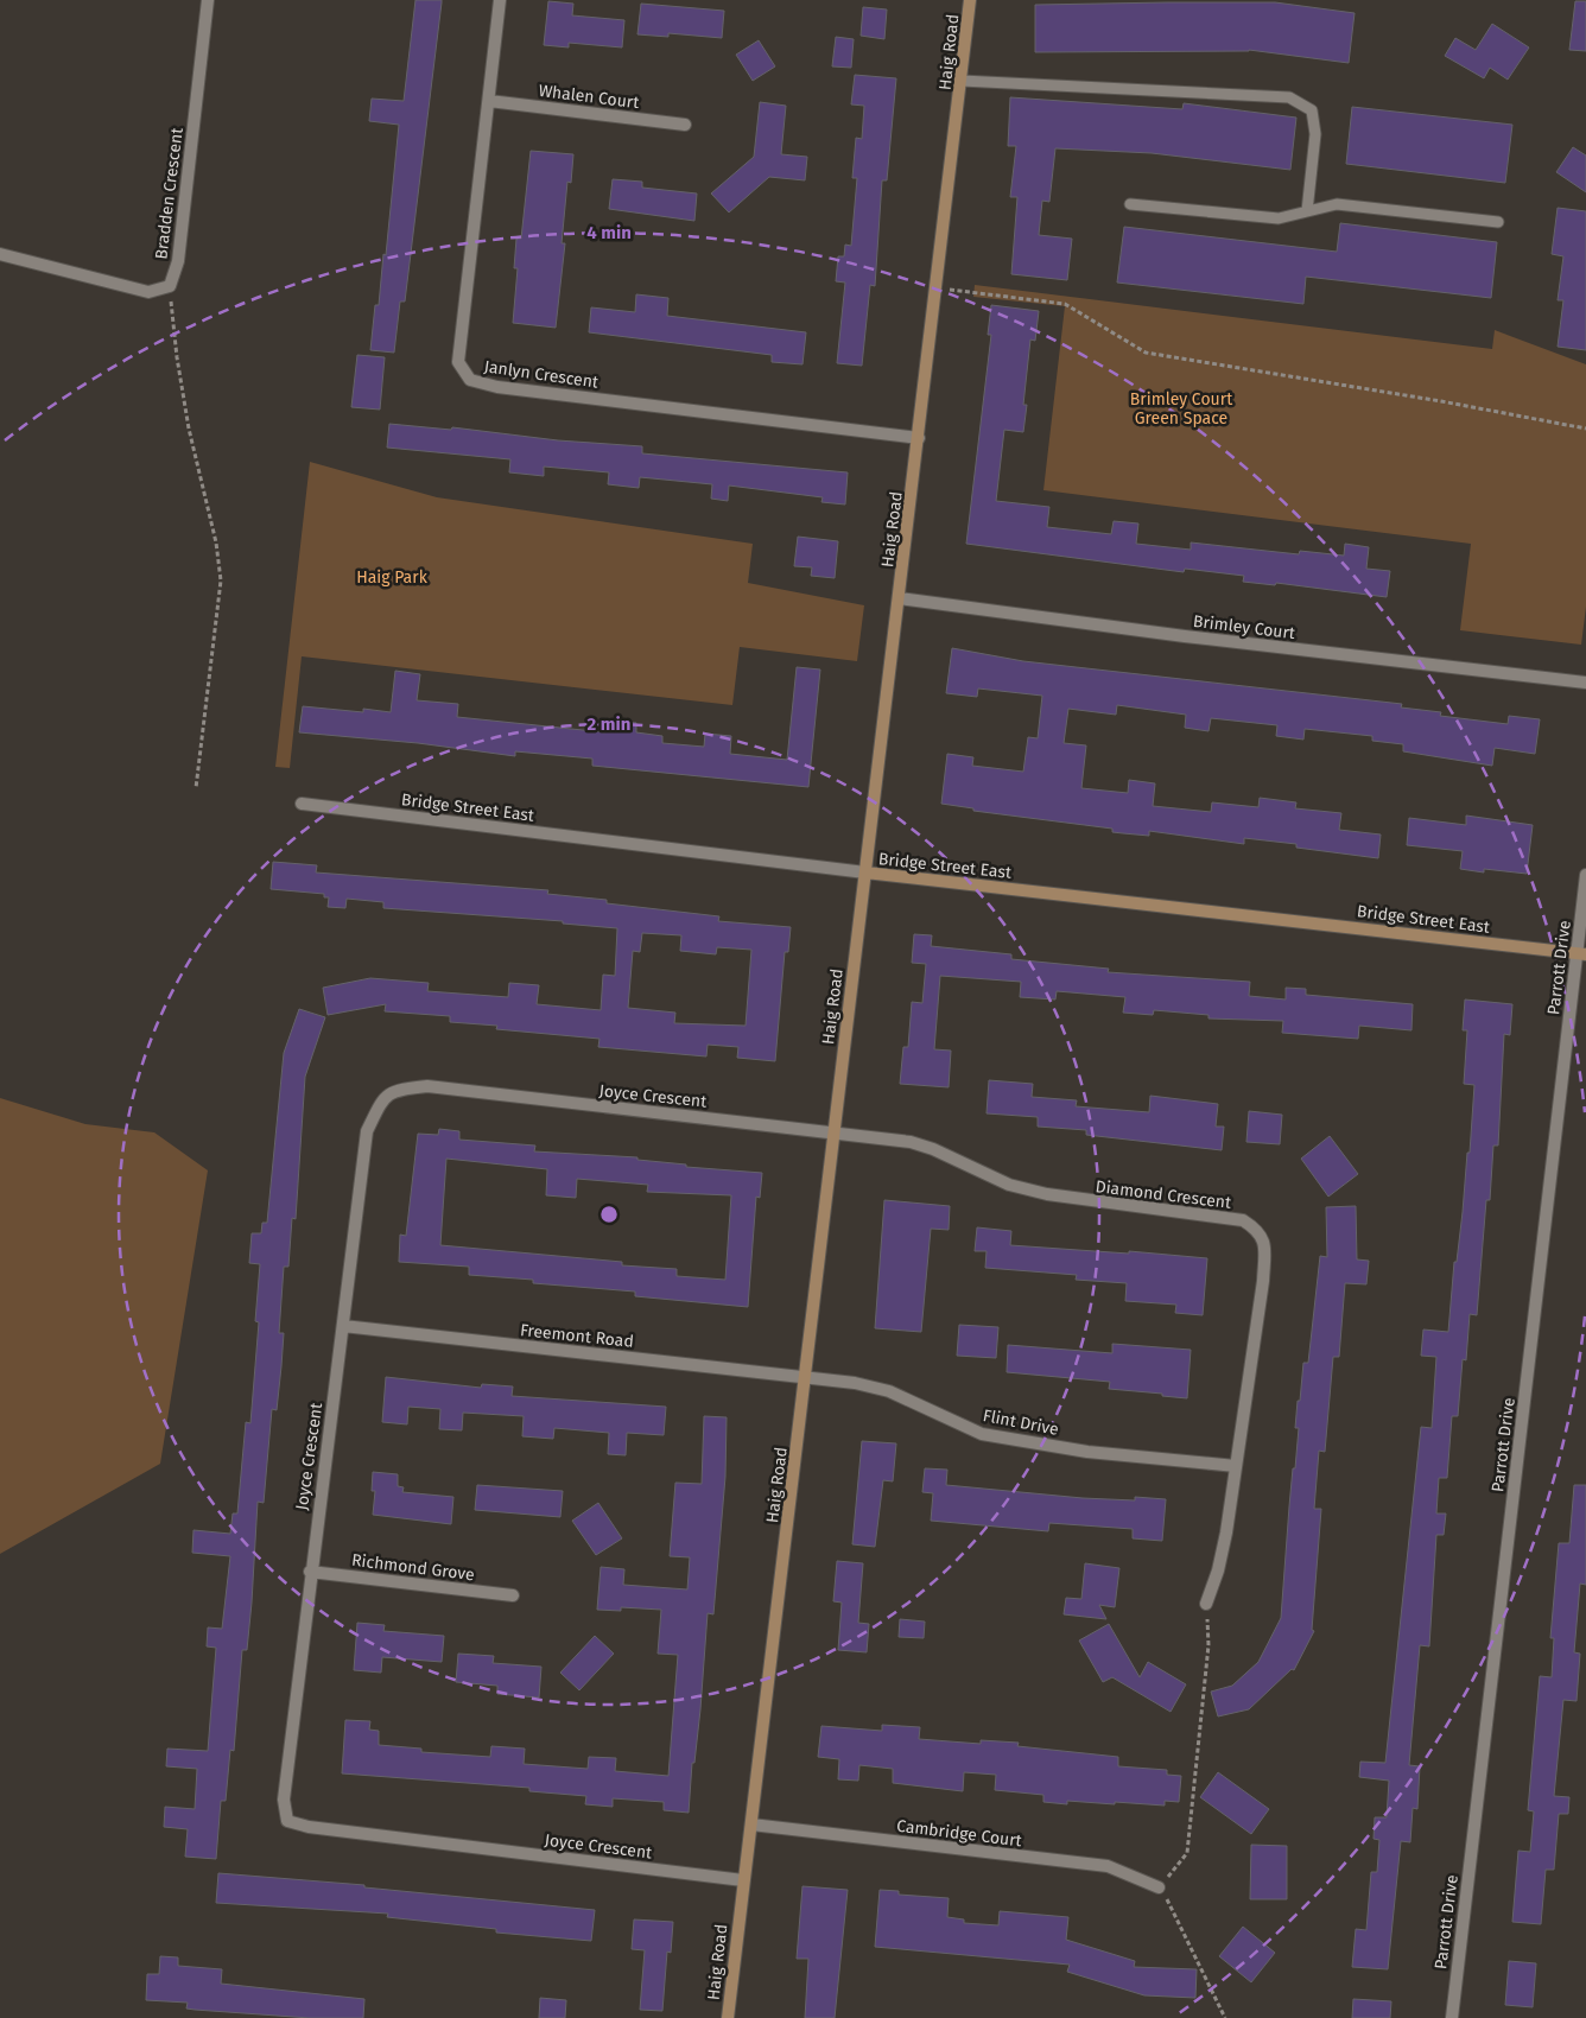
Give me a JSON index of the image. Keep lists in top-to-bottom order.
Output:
{
  "streets": {
    "street": [
      "Haig Road",
      "Whalen Court",
      "Bradden Crescent",
      "Janlyn Crescent",
      "Brimley Court",
      "Bridge Street East",
      "Parrott Drive",
      "Joyce Crescent",
      "Diamond Crescent",
      "Freemont Road",
      "Flint Drive",
      "Richmond Grove",
      "Cambridge Court"
    ]
  },
  "crossings": [
    ["Haig Road", "Janlyn Crescent"],
    ["Haig Road", "Brimley Court"],
    ["Haig Road", "Bridge Street East"],
    ["Haig Road", "Joyce Crescent"],
    ["Haig Road", "Diamond Crescent"],
    ["Haig Road", "Freemont Road"],
    ["Haig Road", "Flint Drive"],
    ["Haig Road", "Cambridge Court"],
    ["Whalen Court", "Janlyn Crescent"],
    ["Bridge Street East", "Parrott Drive"],
    ["Joyce Crescent", "Diamond Crescent"],
    ["Joyce Crescent", "Freemont Road"],
    ["Joyce Crescent", "Richmond Grove"],
    ["Diamond Crescent", "Flint Drive"],
    ["Freemont Road", "Flint Drive"]
  ],
  "parks": ["Brimley Court Green Space", "Haig Park"],
  "rings": ["4 min", "2 min"]
}
